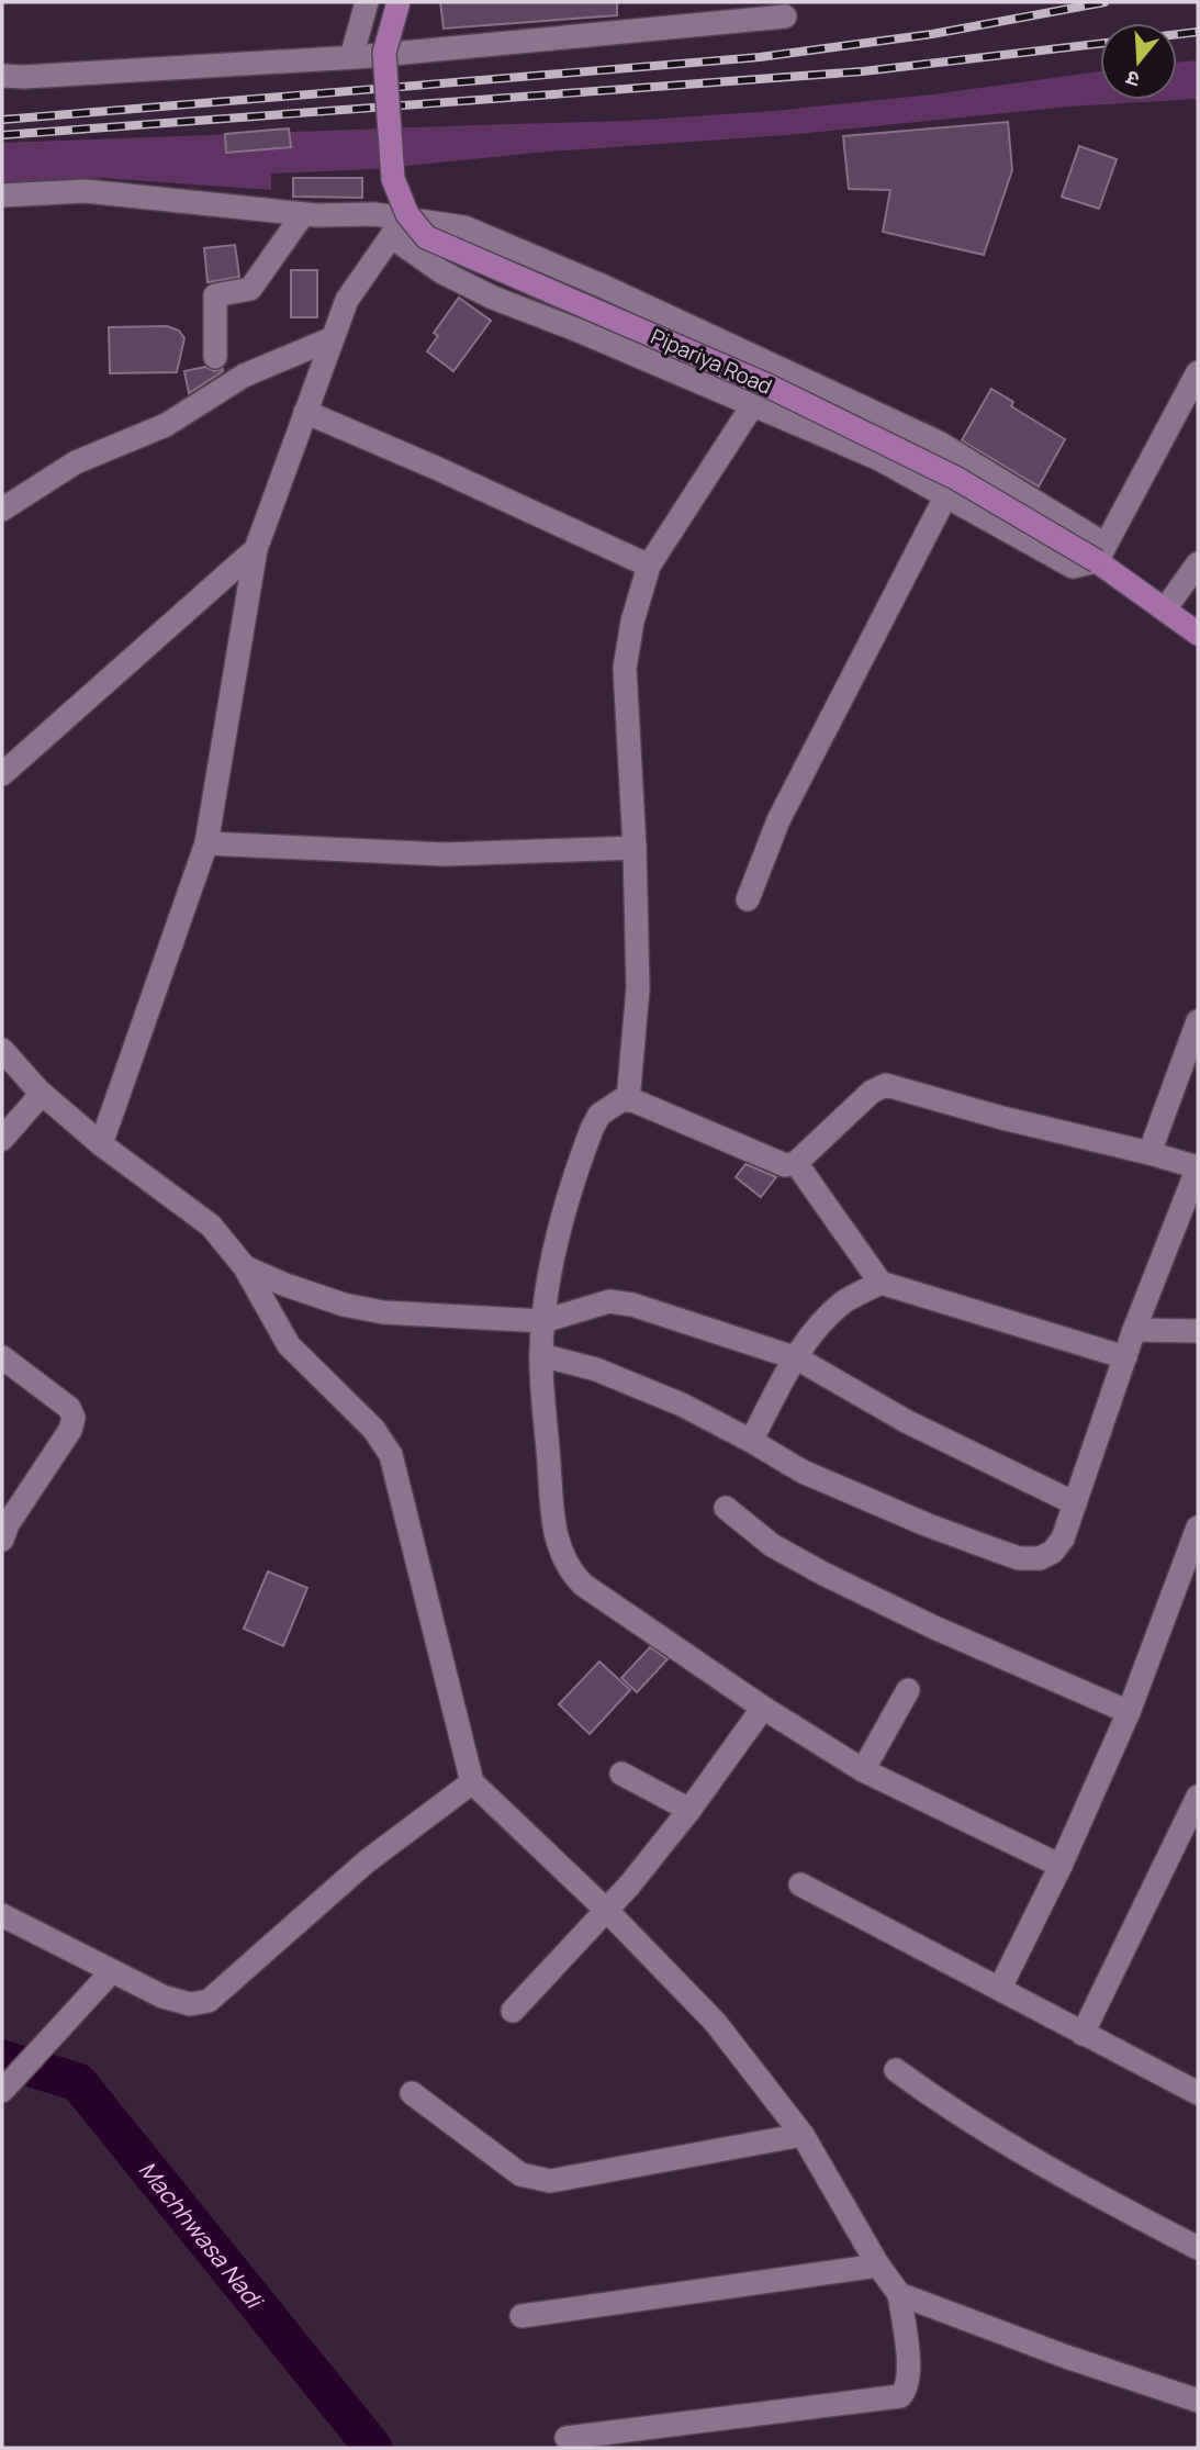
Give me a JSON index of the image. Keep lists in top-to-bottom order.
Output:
{
  "streets": {
    "main road": ["Pipariya Road"]
  },
  "water": ["Machhwasa Nadi"],
  "north": "bottom"
}
